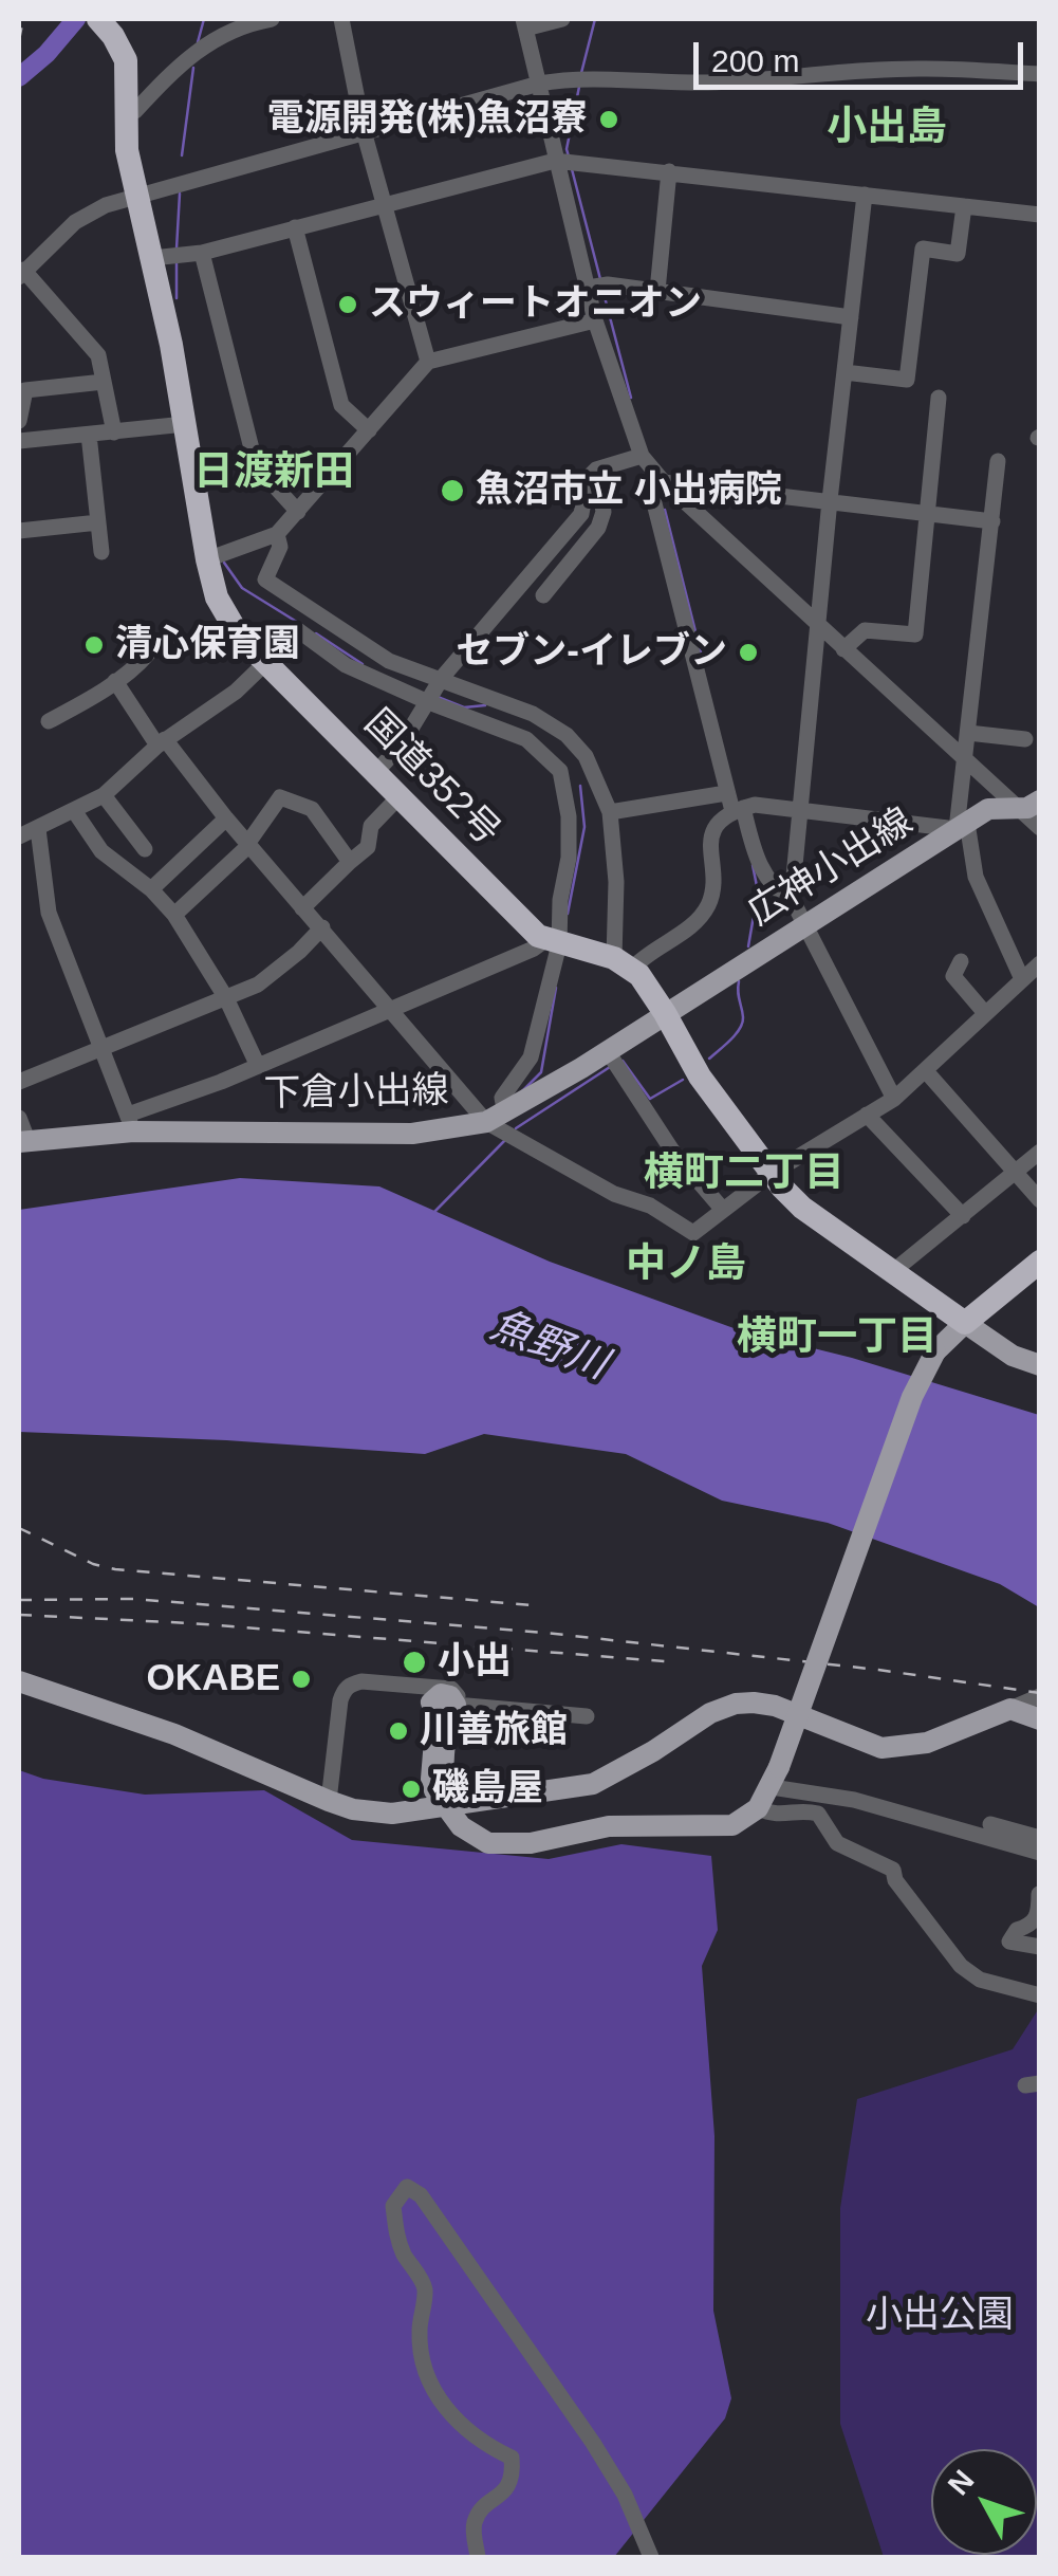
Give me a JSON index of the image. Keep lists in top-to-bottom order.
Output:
{
  "streets": {
    "highway": ["国道352号"],
    "main road": ["広神小出線", "下倉小出線"]
  },
  "crossings": [
    ["広神小出線", "下倉小出線"]
  ],
  "districts": [
    "小出島",
    "日渡新田",
    "横町二丁目",
    "中ノ島",
    "横町一丁目"
  ],
  "water": ["魚野川"],
  "parks": ["小出公園"],
  "places": [
    "電源開発(株)魚沼寮",
    "スウィートオニオン",
    "魚沼市立 小出病院",
    "清心保育園",
    "セブン-イレブン",
    "小出",
    "OKABE",
    "川善旅館",
    "磯島屋"
  ],
  "scale_bar": "200 m",
  "north": "top left"
}
